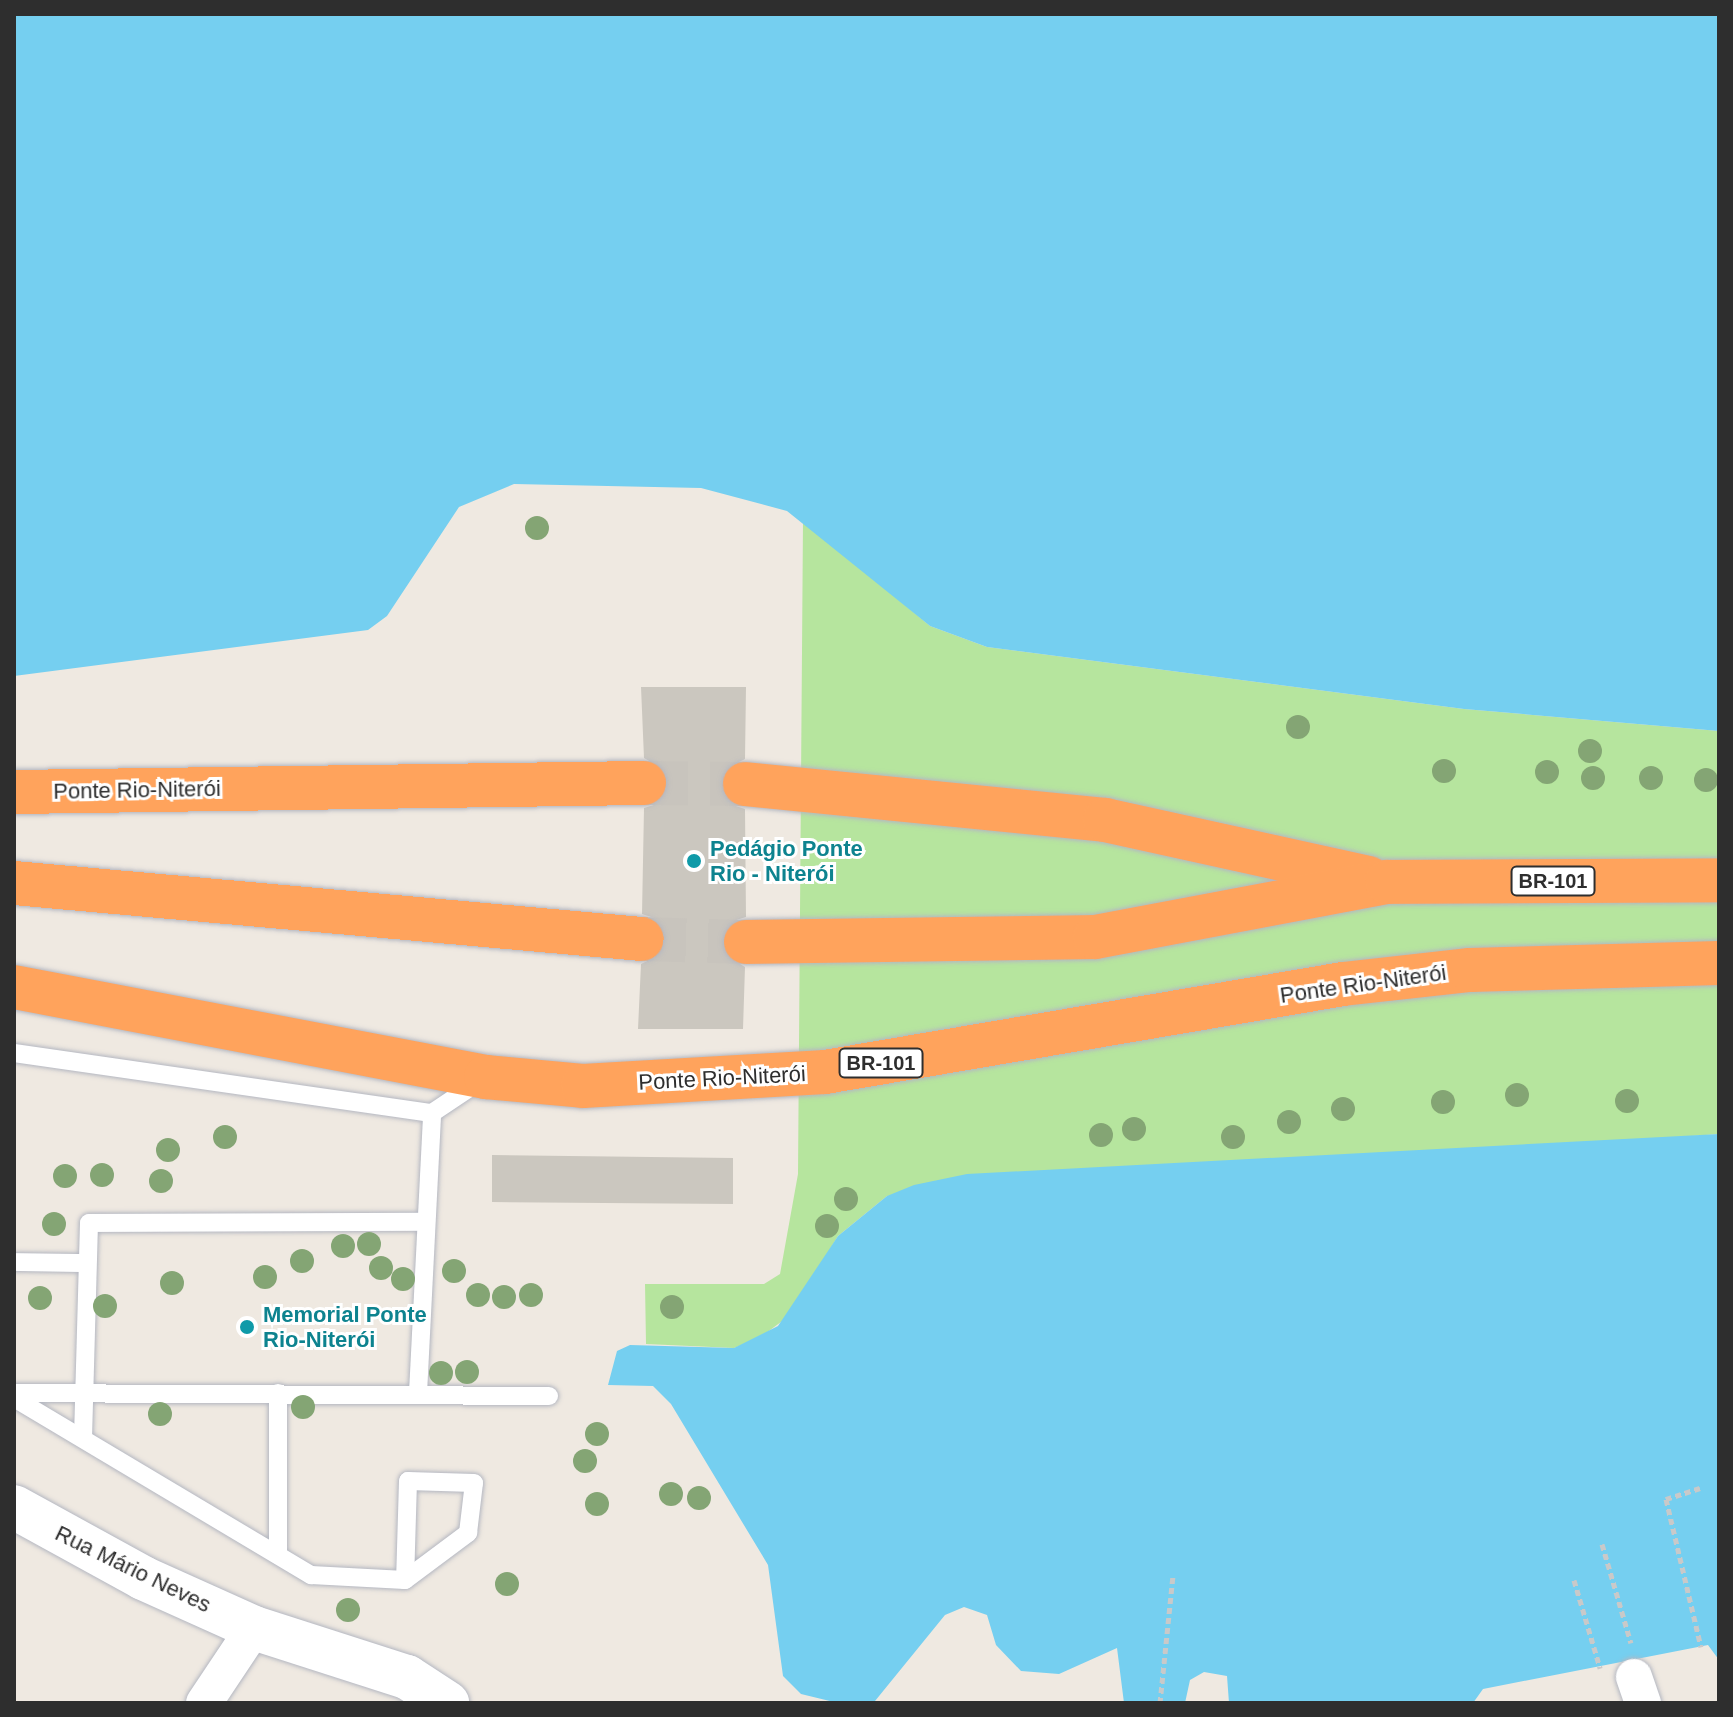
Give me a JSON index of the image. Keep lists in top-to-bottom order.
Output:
{
  "streets": {
    "highway": ["Ponte Rio-Niterói", "BR-101"],
    "street": ["Rua Mário Neves"]
  },
  "places": ["Pedágio Ponte Rio - Niterói", "Memorial Ponte Rio-Niterói"]
}
